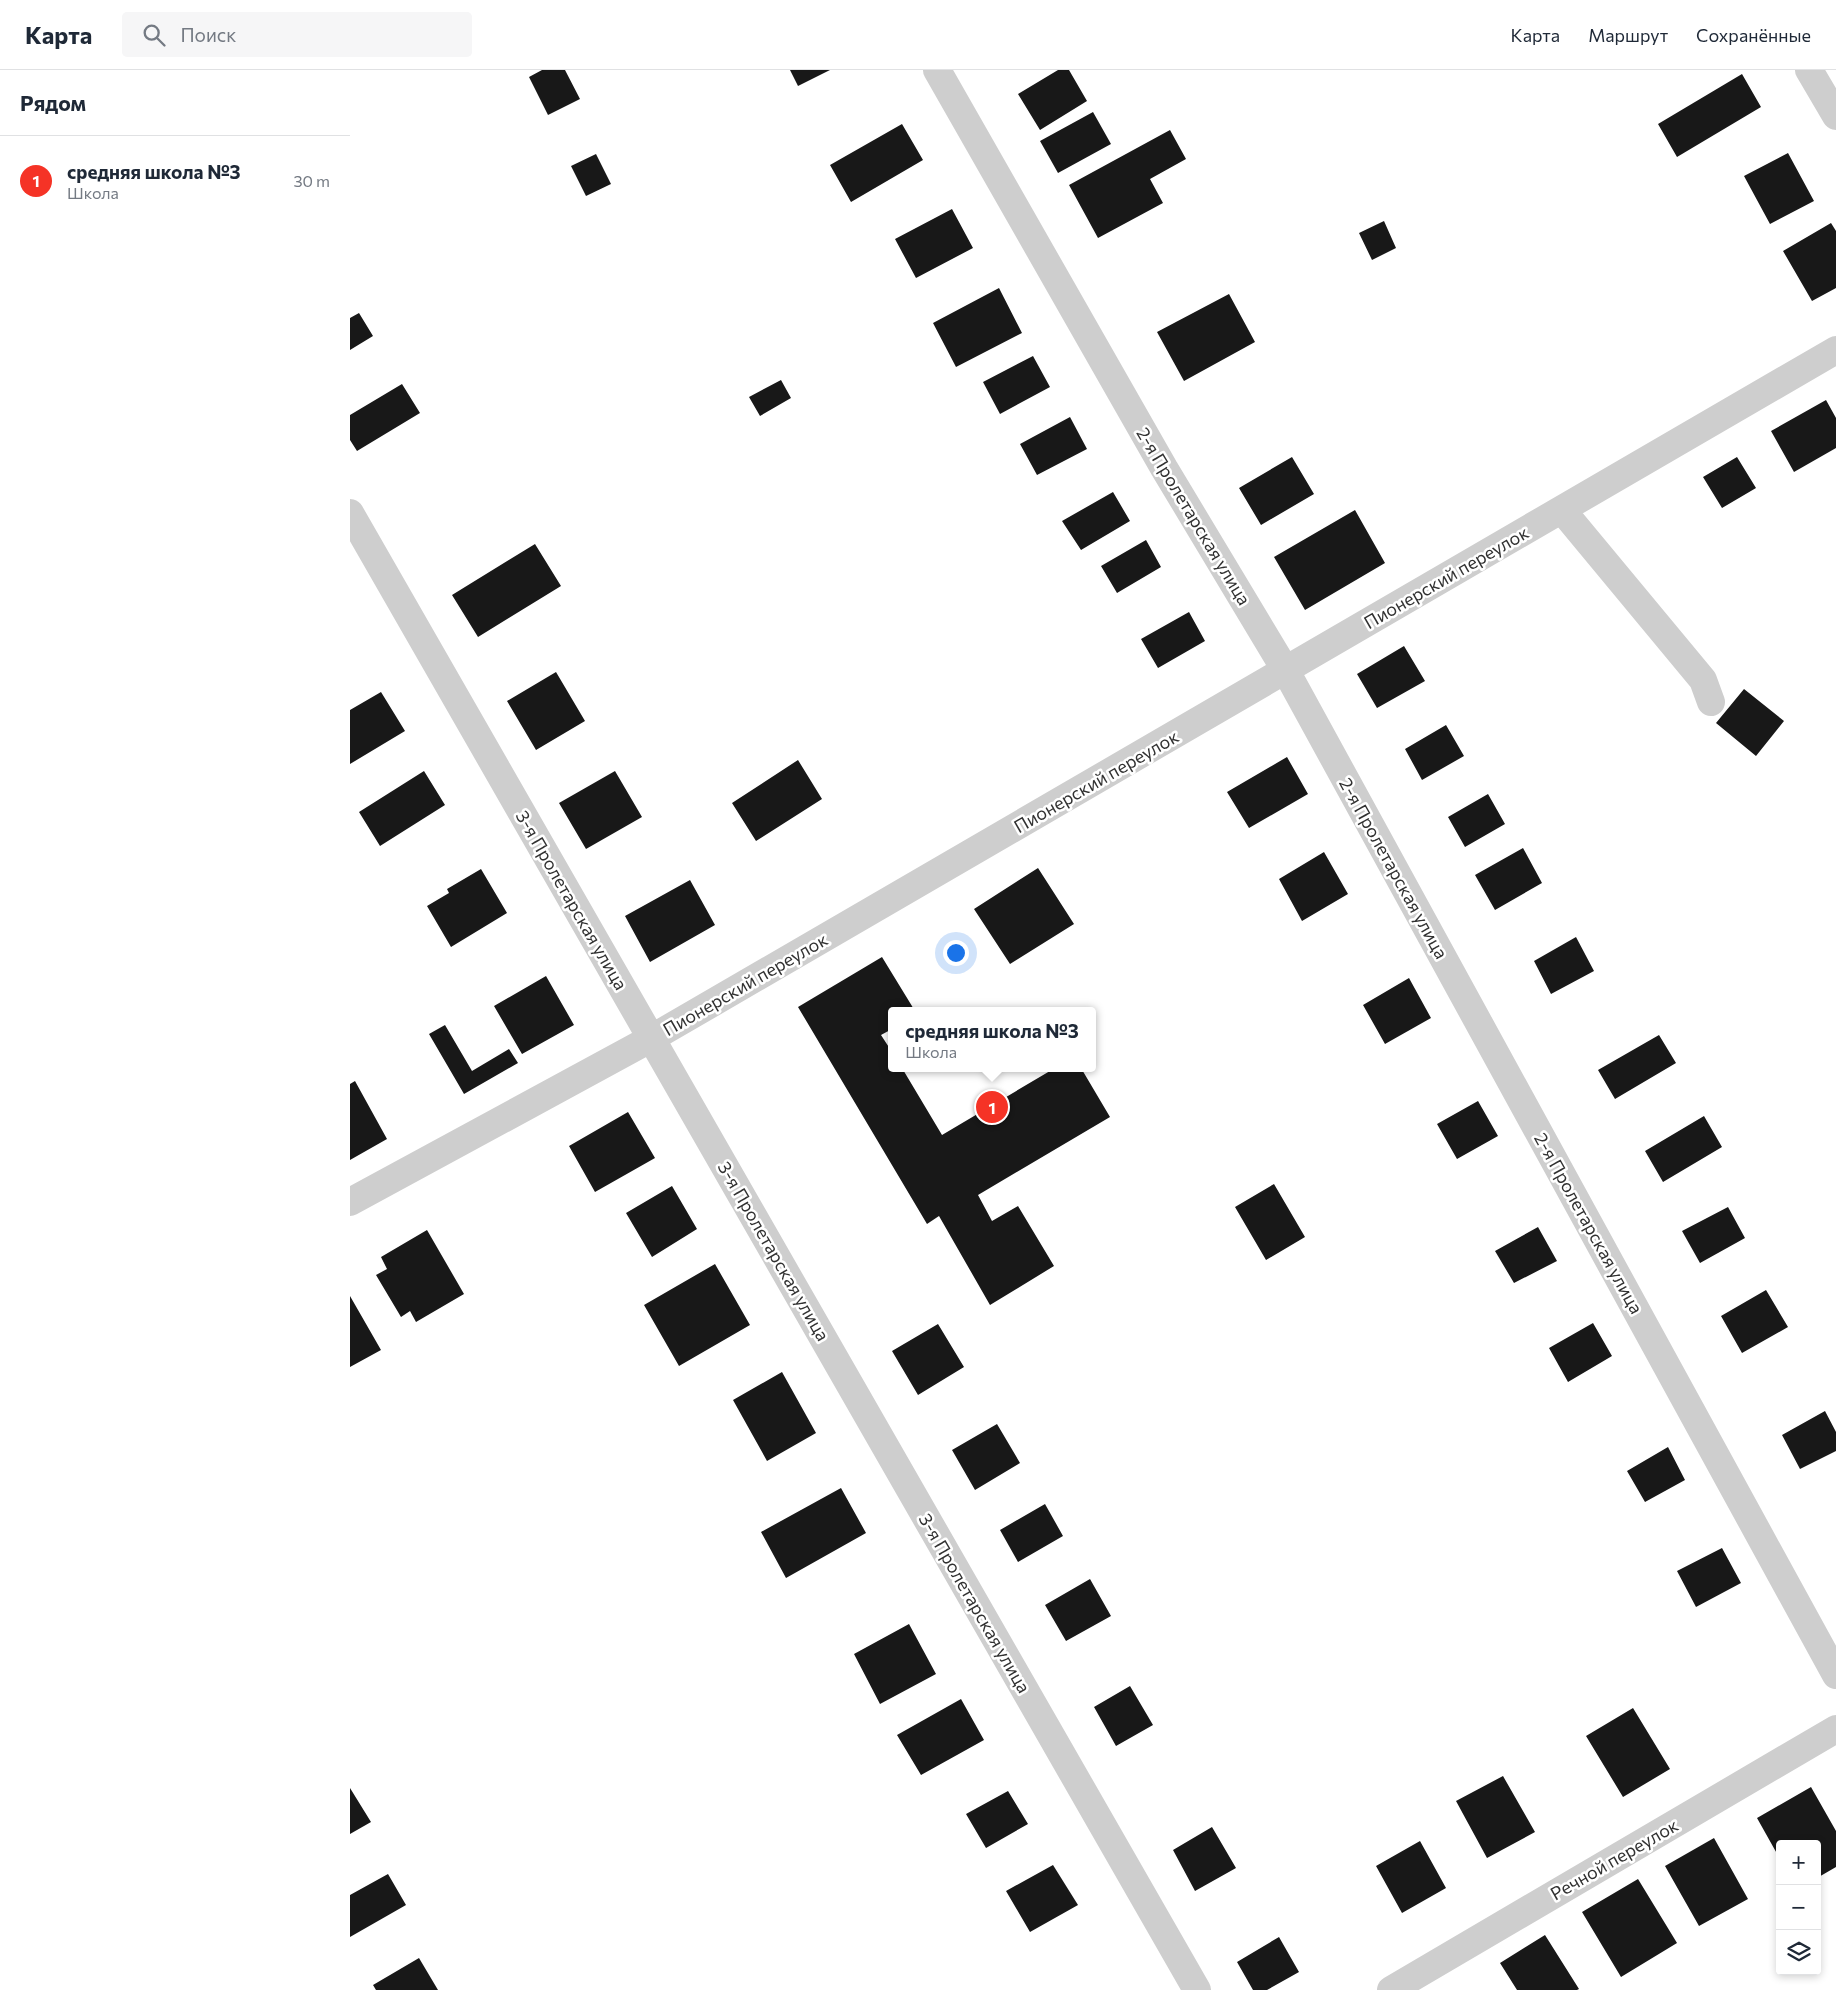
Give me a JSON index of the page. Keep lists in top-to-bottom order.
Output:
{
  "streets": {
    "street": [
      "2-я Пролетарская улица",
      "Пионерский переулок",
      "3-я Пролетарская улица",
      "Речной переулок"
    ]
  },
  "crossings": [
    ["2-я Пролетарская улица", "Пионерский переулок"],
    ["Пионерский переулок", "3-я Пролетарская улица"]
  ],
  "page": {
    "header": "Карта",
    "search": "Поиск",
    "nav": ["Карта", "Маршрут", "Сохранённые"],
    "heading": "Рядом",
    "list": [
      {
        "mark": "1",
        "name": "средняя школа №3",
        "note": "Школа",
        "value": "30 m"
      }
    ],
    "popup": ["средняя школа №3", "Школа"],
    "pins": "1",
    "map_buttons": ["+", "−"]
  }
}
